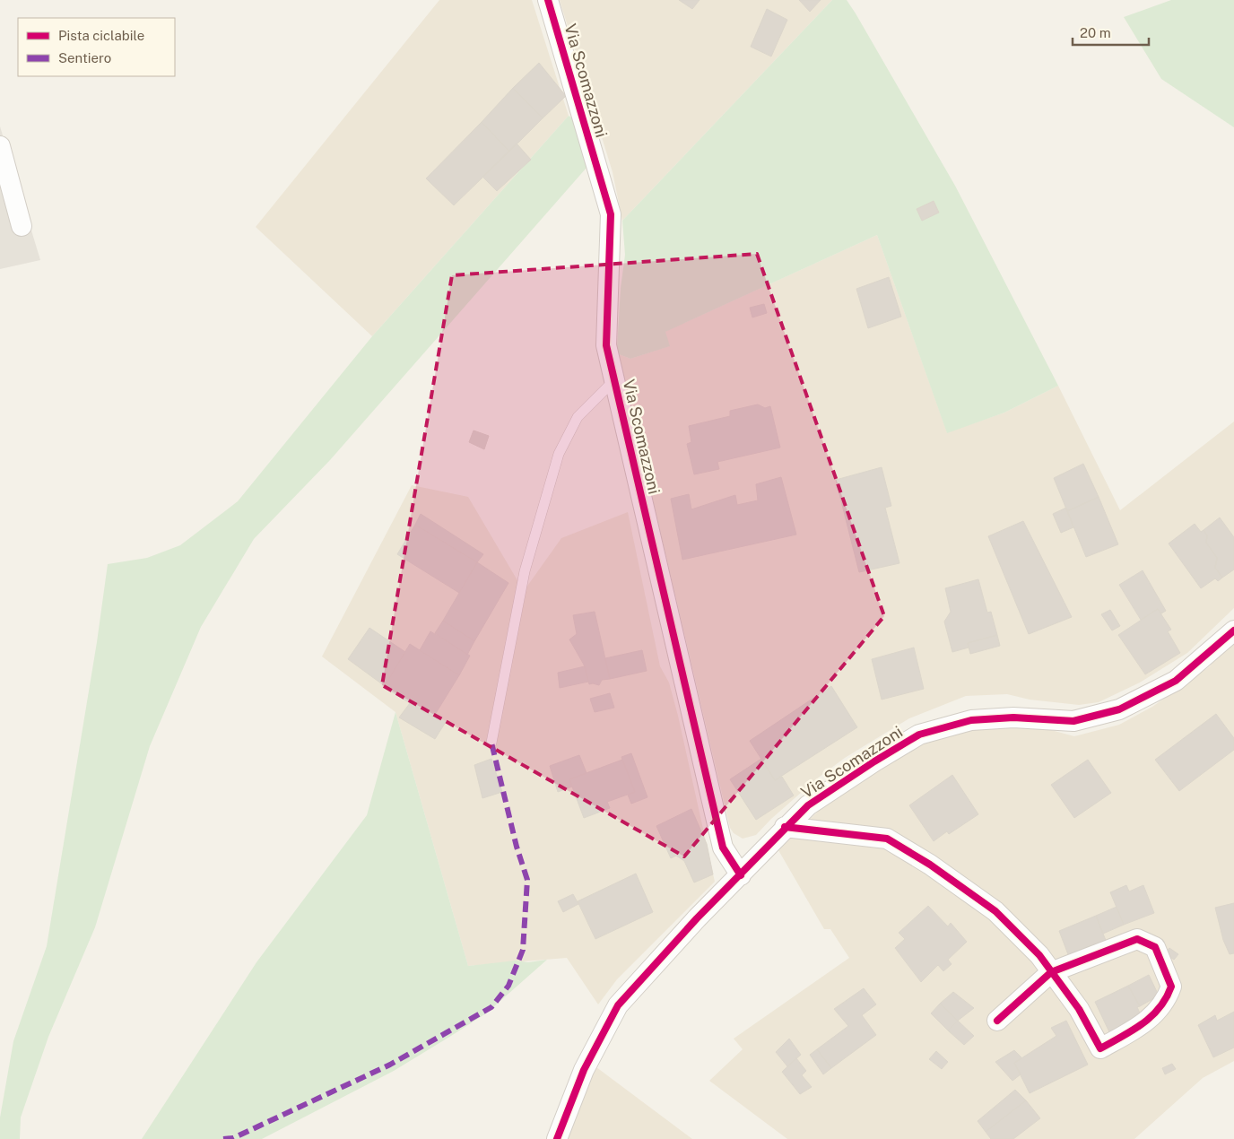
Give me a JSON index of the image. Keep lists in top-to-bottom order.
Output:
{
  "streets": {
    "street": ["Via Scomazzoni"]
  },
  "legend": ["Pista ciclabile", "Sentiero"],
  "scale_bar": "20 m"
}
